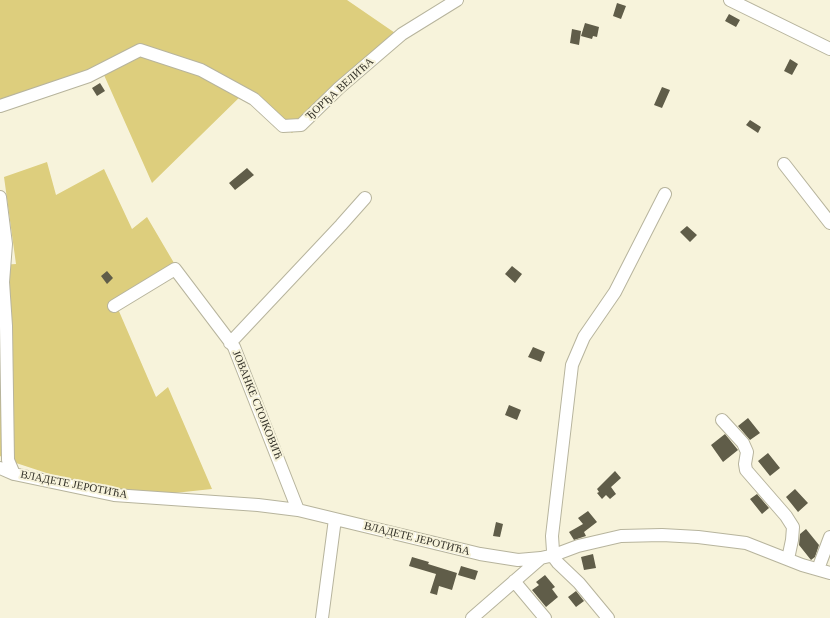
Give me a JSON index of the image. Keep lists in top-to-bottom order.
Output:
{
  "streets": {
    "street": ["ЂОРЂА ВЕЛИЋА", "ЈОВАНКЕ СТОЈКОВИЋ", "ВЛАДЕТЕ ЈЕРОТИЋА"]
  },
  "crossings": [
    ["ЈОВАНКЕ СТОЈКОВИЋ", "ВЛАДЕТЕ ЈЕРОТИЋА"]
  ]
}
